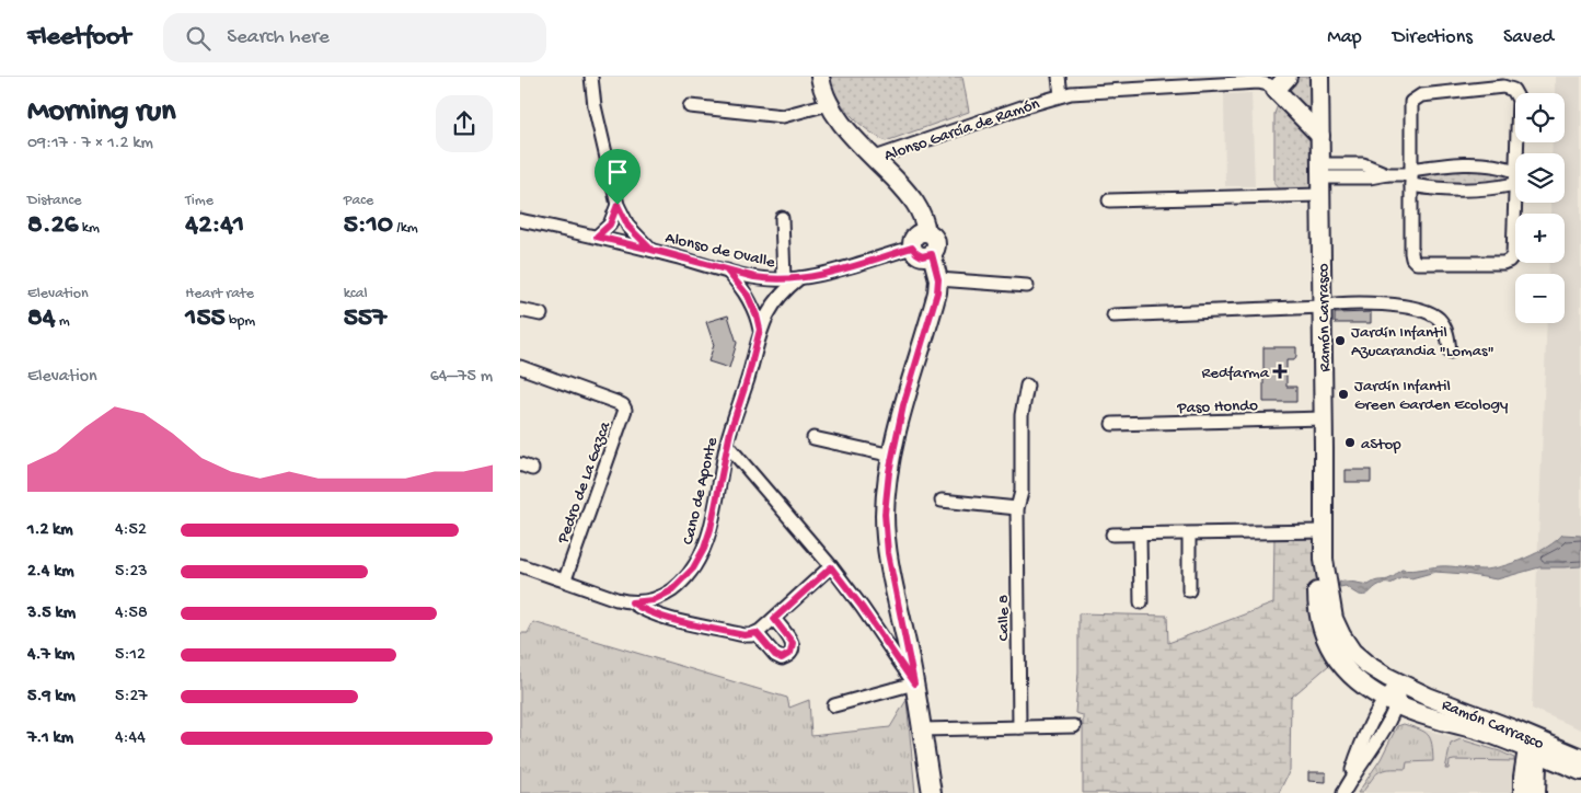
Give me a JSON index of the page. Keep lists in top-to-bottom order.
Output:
{
  "streets": {
    "main road": ["Ramón Carrasco"],
    "street": [
      "Alonso García de Ramón",
      "Alonso de Ovalle",
      "Paso Hondo",
      "Pedro de La Gazca",
      "Cano de Aponte",
      "Calle 8"
    ]
  },
  "crossings": [
    ["Alonso de Ovalle", "Cano de Aponte"],
    ["Ramón Carrasco", "Paso Hondo"],
    ["Pedro de La Gazca", "Cano de Aponte"]
  ],
  "places": {
    "other": ["Jardín Infantil Azucarandia \"Lomas\"", "Jardín Infantil Green Garden Ecology", "aStop"],
    "health": ["Redfarma"]
  },
  "page": {
    "header": "Fleetfoot",
    "search": "Search here",
    "nav": ["Map", "Directions", "Saved"],
    "heading": ["Morning run", "09:17 · 7 × 1.2 km"],
    "map_buttons": ["+", "−"],
    "stats": [
      ["Distance", "8.26 km"],
      ["Time", "42:41"],
      ["Pace", "5:10 /km"],
      ["Elevation", "84 m"],
      ["Heart rate", "155 bpm"],
      ["kcal", "557"]
    ],
    "chart": ["Elevation", "64–75 m"],
    "list": [
      {
        "name": "1.2 km",
        "note": "4:52"
      },
      {
        "name": "2.4 km",
        "note": "5:23"
      },
      {
        "name": "3.5 km",
        "note": "4:58"
      },
      {
        "name": "4.7 km",
        "note": "5:12"
      },
      {
        "name": "5.9 km",
        "note": "5:27"
      },
      {
        "name": "7.1 km",
        "note": "4:44"
      }
    ]
  }
}
